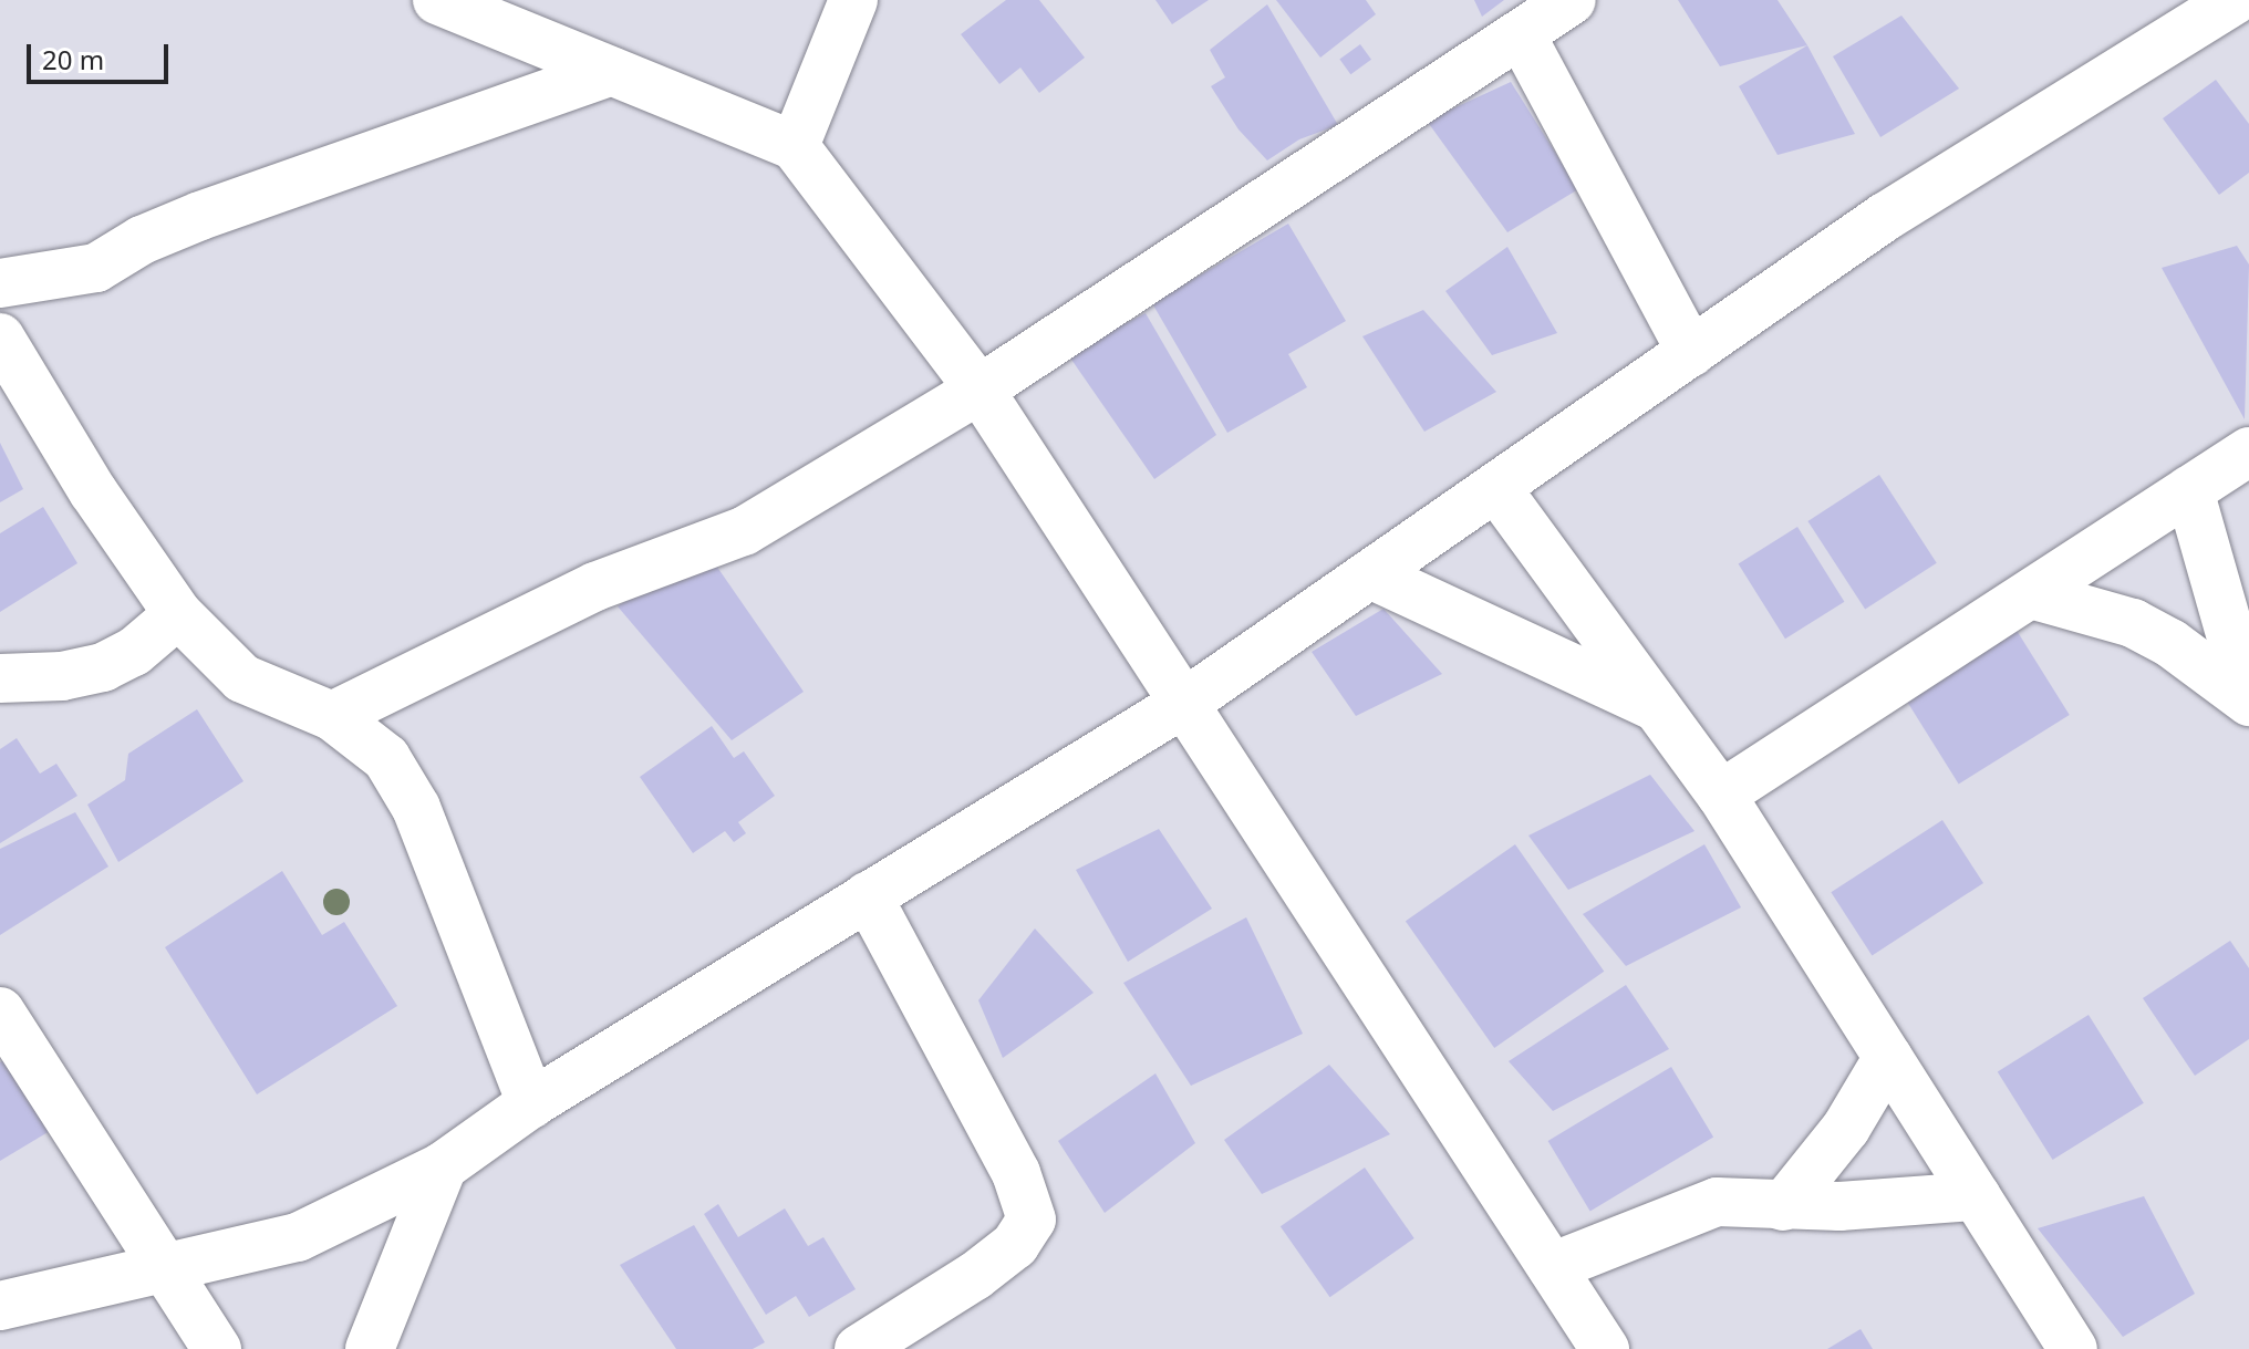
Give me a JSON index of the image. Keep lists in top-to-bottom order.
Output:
{
  "scale_bar": "20 m"
}
